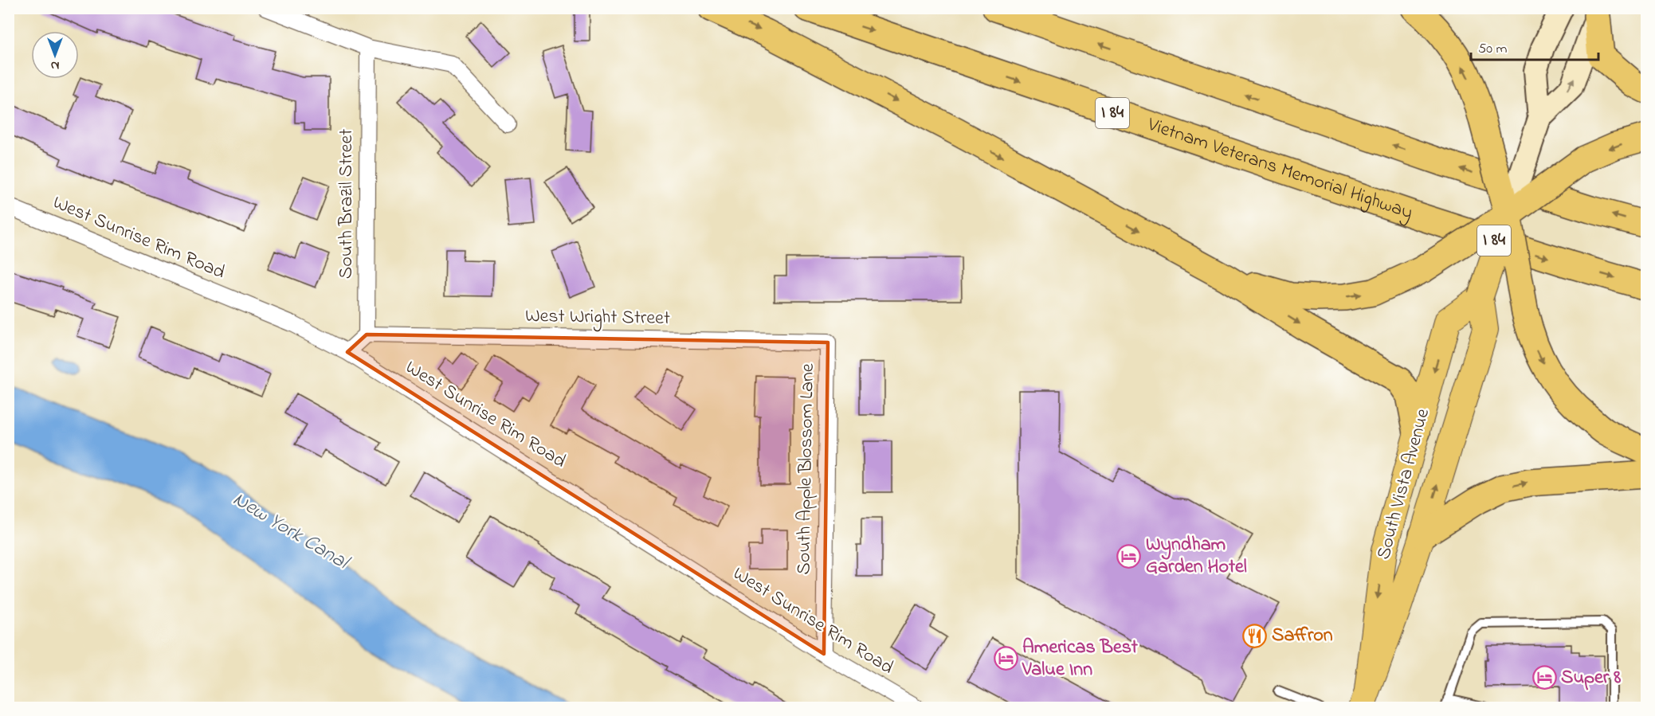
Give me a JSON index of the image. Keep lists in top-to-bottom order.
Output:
{
  "streets": {
    "highway": ["I 84", "Vietnam Veterans Memorial Highway"],
    "main road": ["South Vista Avenue"],
    "street": [
      "South Brazil Street",
      "West Sunrise Rim Road",
      "West Wright Street",
      "South Apple Blossom Lane"
    ]
  },
  "crossings": [
    ["South Brazil Street", "West Wright Street"],
    ["West Sunrise Rim Road", "South Apple Blossom Lane"],
    ["West Wright Street", "South Apple Blossom Lane"]
  ],
  "water": ["New York Canal"],
  "places": {
    "hotel": ["Wyndham Garden Hotel", "Americas Best Value Inn", "Super 8"],
    "restaurant": ["Saffron"]
  },
  "scale_bar": "50 m",
  "north": "bottom"
}
